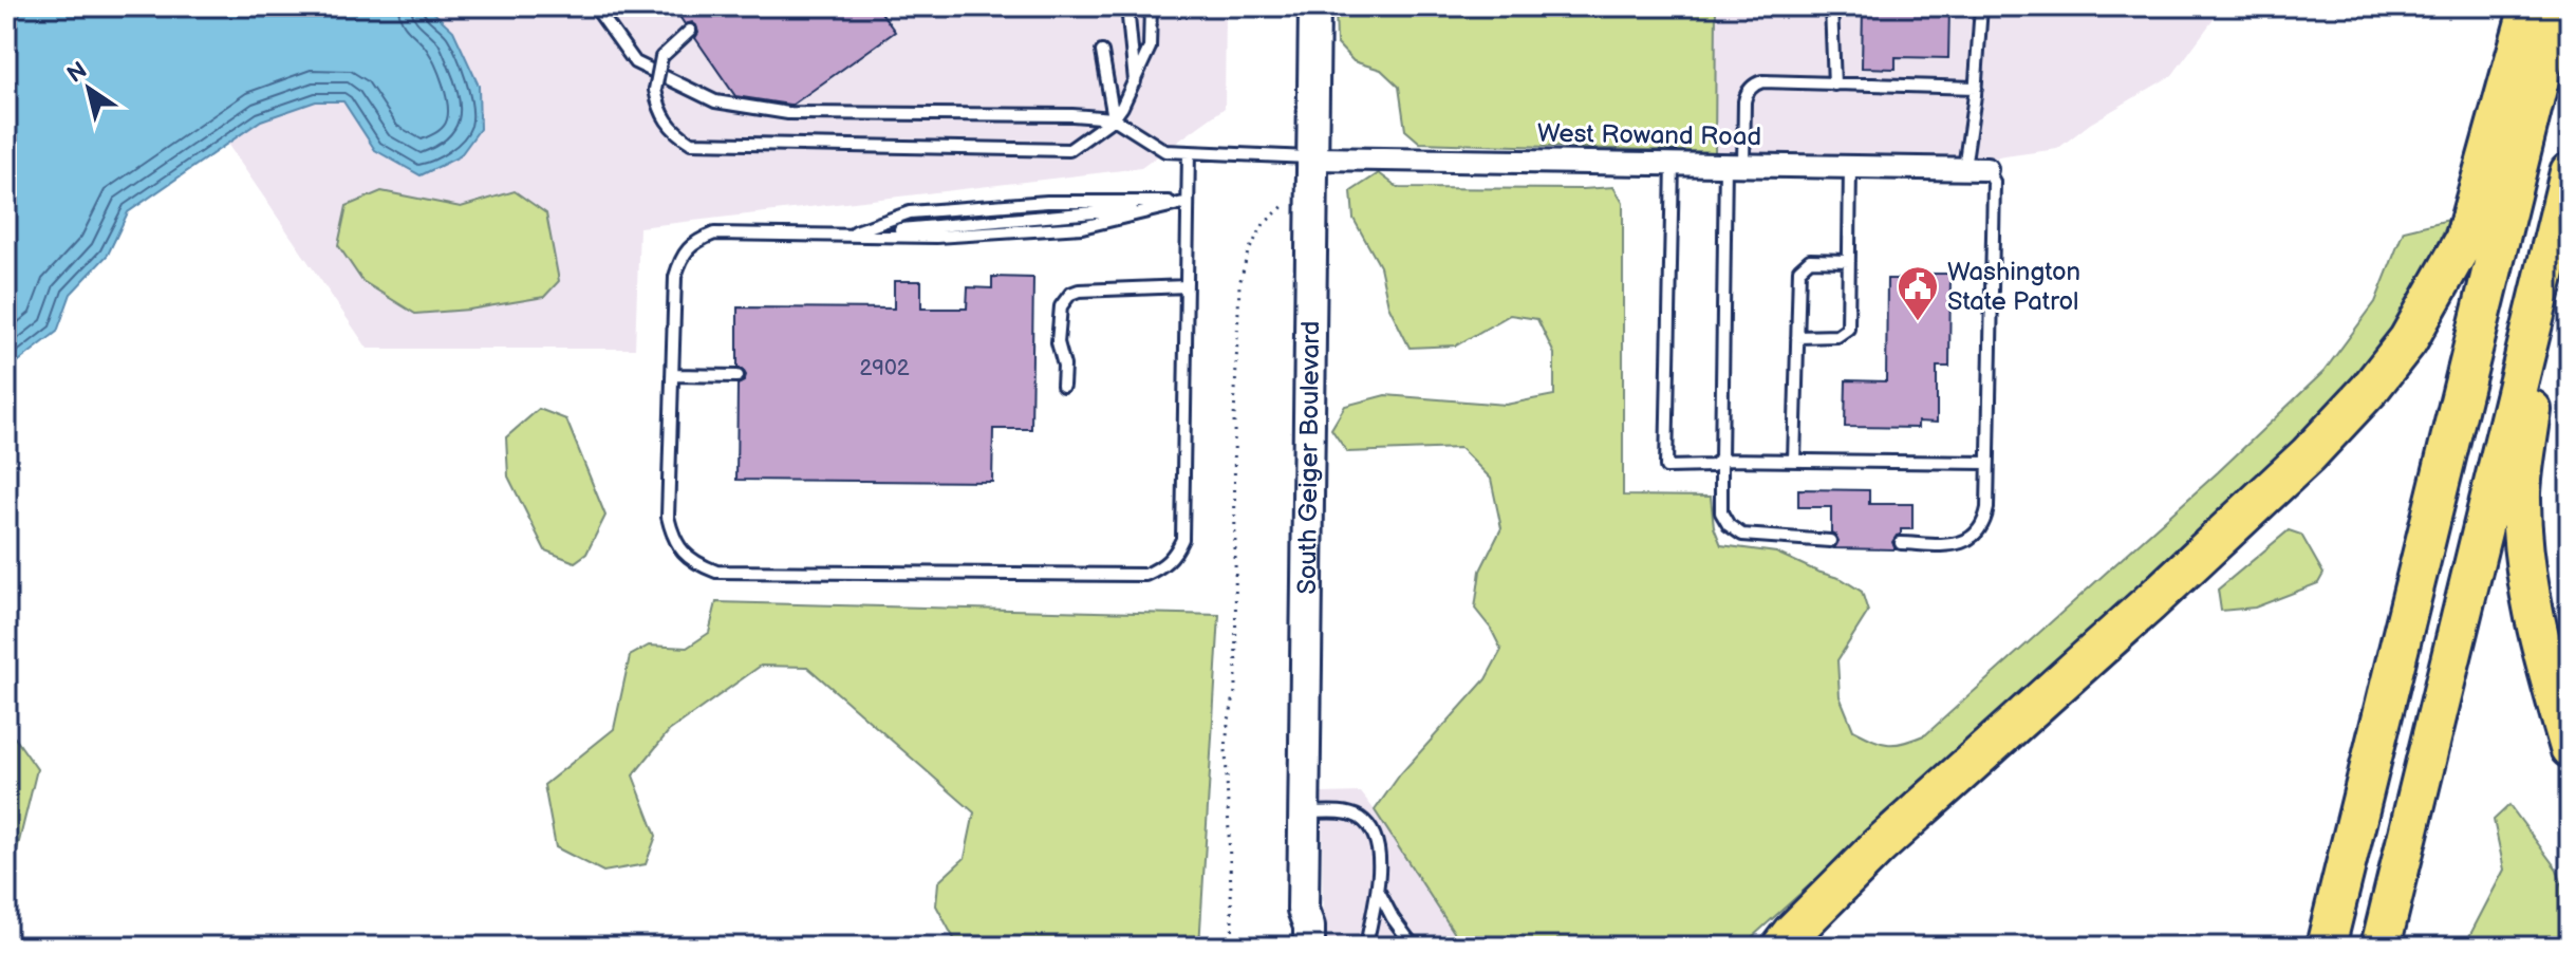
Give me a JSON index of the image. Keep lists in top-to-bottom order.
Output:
{
  "streets": {
    "street": ["West Rowand Road", "South Geiger Boulevard"]
  },
  "crossings": [
    ["West Rowand Road", "South Geiger Boulevard"]
  ],
  "places": {
    "public building": ["Washington State Patrol"]
  },
  "house_numbers": ["2902"],
  "north": "top left"
}
